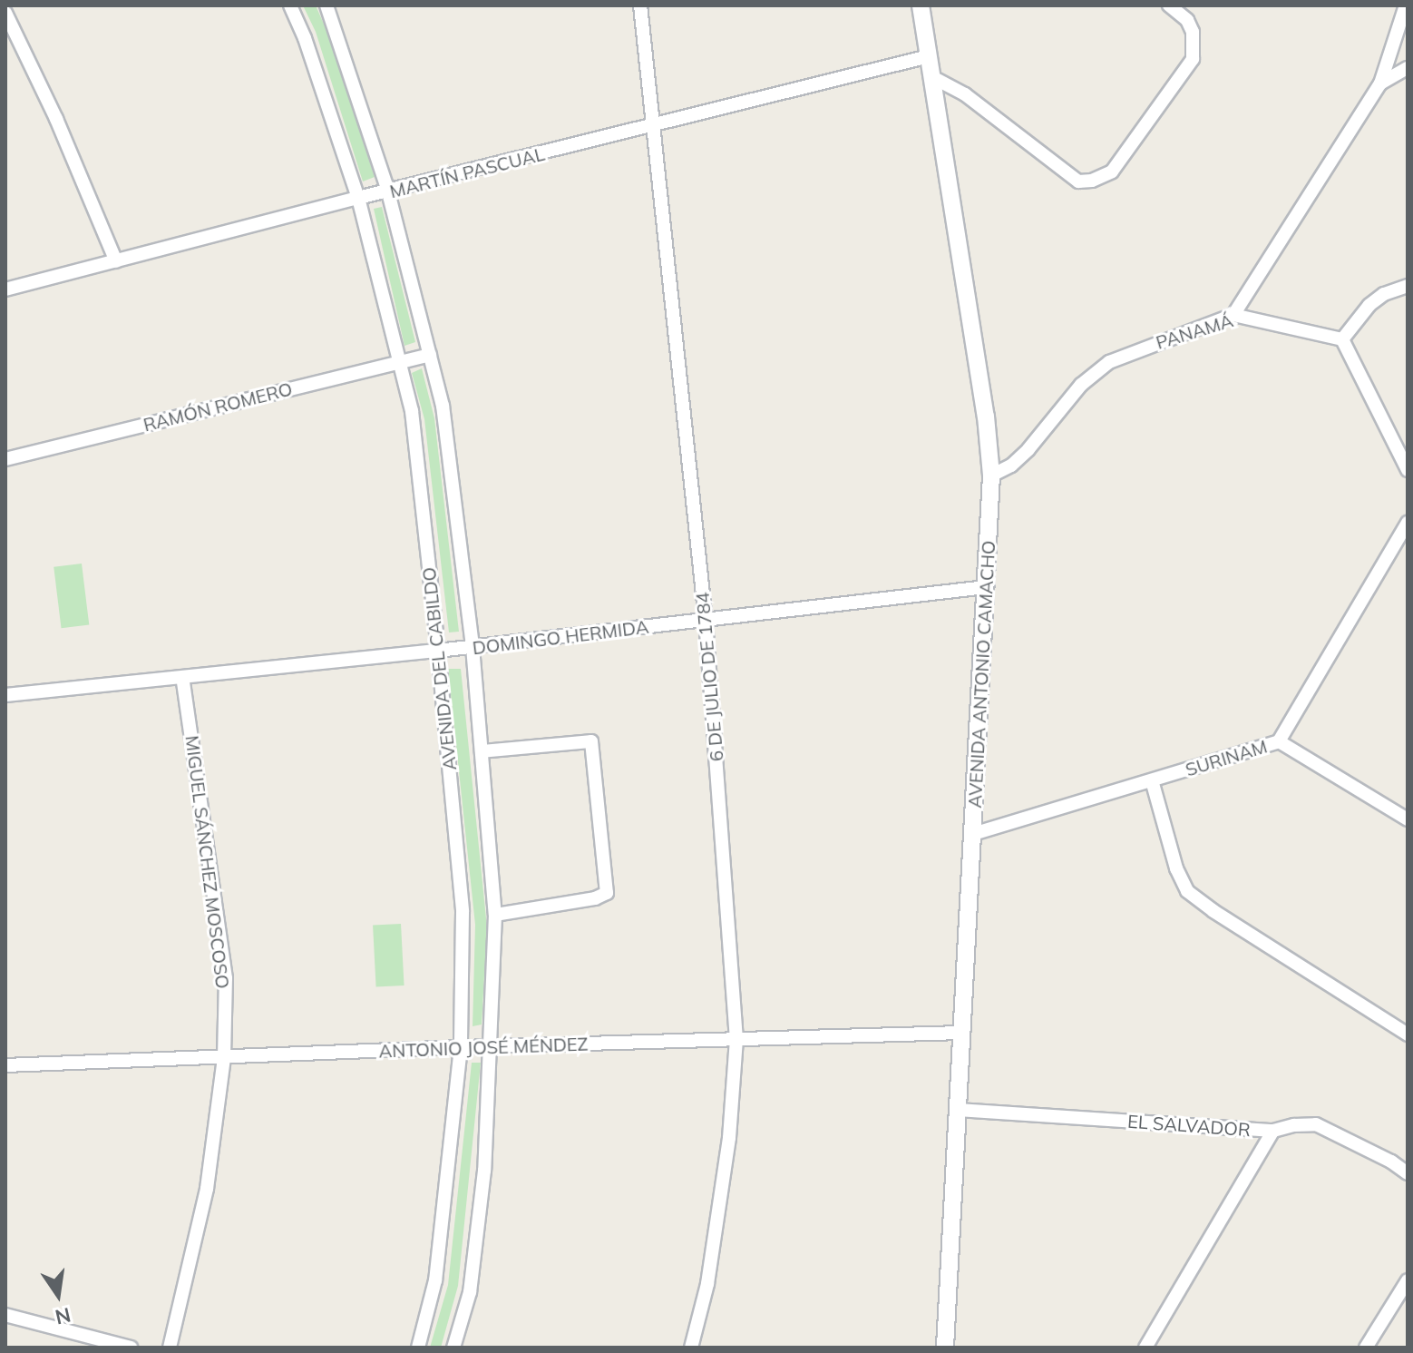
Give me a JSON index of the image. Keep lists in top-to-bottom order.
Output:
{
  "streets": {
    "street": [
      "MARTÍN PASCUAL",
      "PANAMÁ",
      "RAMÓN ROMERO",
      "DOMINGO HERMIDA",
      "AVENIDA DEL CABILDO",
      "AVENIDA ANTONIO CAMACHO",
      "6 DE JULIO DE 1784",
      "SURINAM",
      "MIGUEL SÁNCHEZ MOSCOSO",
      "ANTONIO JOSÉ MÉNDEZ",
      "EL SALVADOR"
    ]
  },
  "crossings": [
    ["MARTÍN PASCUAL", "AVENIDA DEL CABILDO"],
    ["MARTÍN PASCUAL", "AVENIDA ANTONIO CAMACHO"],
    ["MARTÍN PASCUAL", "6 DE JULIO DE 1784"],
    ["PANAMÁ", "AVENIDA ANTONIO CAMACHO"],
    ["RAMÓN ROMERO", "AVENIDA DEL CABILDO"],
    ["DOMINGO HERMIDA", "AVENIDA DEL CABILDO"],
    ["DOMINGO HERMIDA", "AVENIDA ANTONIO CAMACHO"],
    ["DOMINGO HERMIDA", "6 DE JULIO DE 1784"],
    ["DOMINGO HERMIDA", "MIGUEL SÁNCHEZ MOSCOSO"],
    ["AVENIDA DEL CABILDO", "ANTONIO JOSÉ MÉNDEZ"],
    ["AVENIDA ANTONIO CAMACHO", "SURINAM"],
    ["AVENIDA ANTONIO CAMACHO", "ANTONIO JOSÉ MÉNDEZ"],
    ["AVENIDA ANTONIO CAMACHO", "EL SALVADOR"],
    ["6 DE JULIO DE 1784", "ANTONIO JOSÉ MÉNDEZ"],
    ["MIGUEL SÁNCHEZ MOSCOSO", "ANTONIO JOSÉ MÉNDEZ"]
  ],
  "north": "bottom"
}
